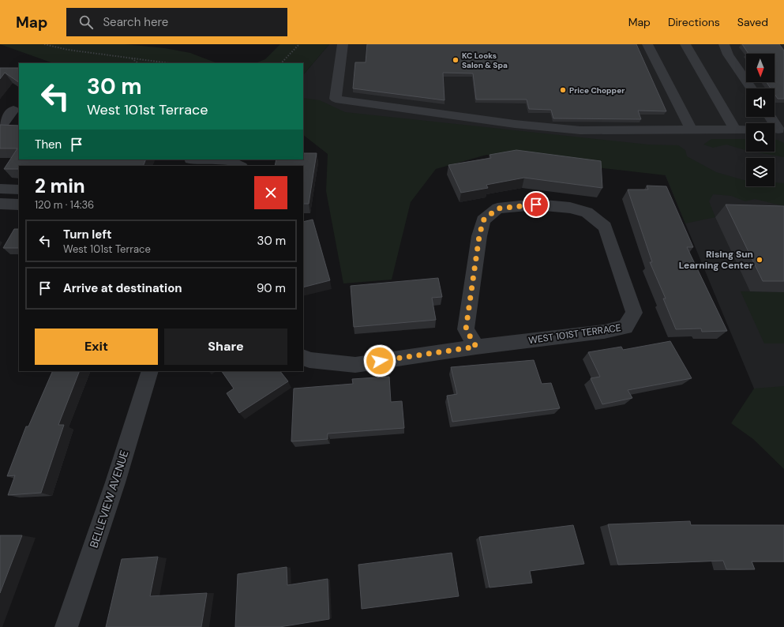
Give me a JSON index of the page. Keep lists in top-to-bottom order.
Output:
{
  "streets": {
    "street": ["WEST 101ST TERRACE", "BELLEVIEW AVENUE"]
  },
  "places": ["KC Looks Salon & Spa", "Price Chopper", "Rising Sun Learning Center"],
  "north": "bottom",
  "page": {
    "header": "Map",
    "search": "Search here",
    "nav": ["Map", "Directions", "Saved"],
    "turn": ["30 m", "West 101st Terrace"],
    "then": "Then",
    "heading": ["2 min", "120 m · 14:36"],
    "list": [
      {
        "name": "Turn left",
        "note": "West 101st Terrace",
        "value": "30 m"
      },
      {
        "name": "Arrive at destination",
        "value": "90 m"
      }
    ],
    "buttons": ["Exit", "Share"]
  }
}
